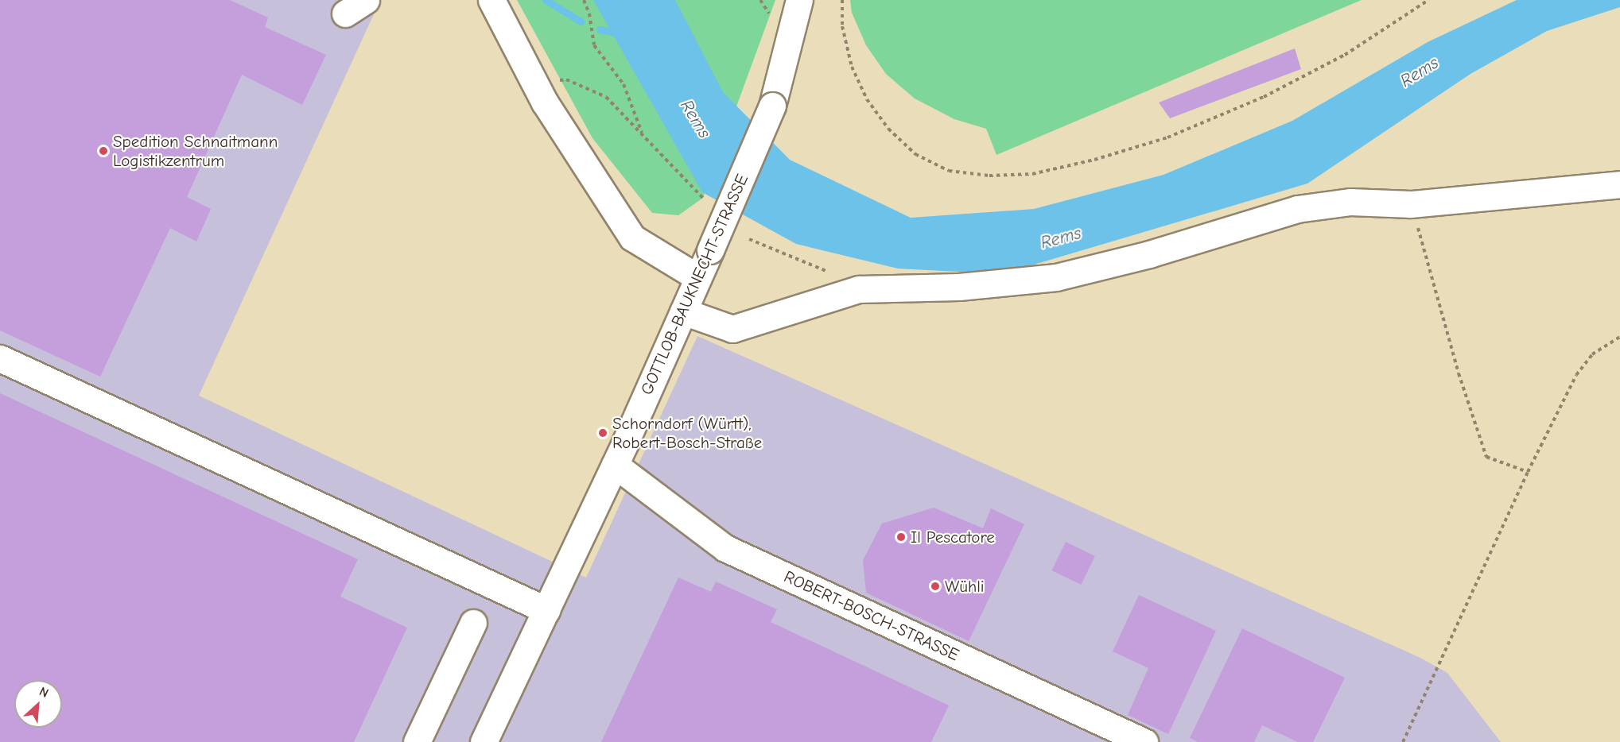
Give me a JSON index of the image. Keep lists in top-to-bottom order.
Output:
{
  "streets": {
    "street": ["GOTTLOB-BAUKNECHT-STRASSE", "ROBERT-BOSCH-STRASSE"]
  },
  "crossings": [
    ["GOTTLOB-BAUKNECHT-STRASSE", "ROBERT-BOSCH-STRASSE"]
  ],
  "water": ["Rems"],
  "places": [
    "Spedition Schnaitmann Logistikzentrum",
    "Schorndorf (Württ), Robert-Bosch-Straße",
    "Il Pescatore",
    "Wühli"
  ],
  "north": "top right"
}
